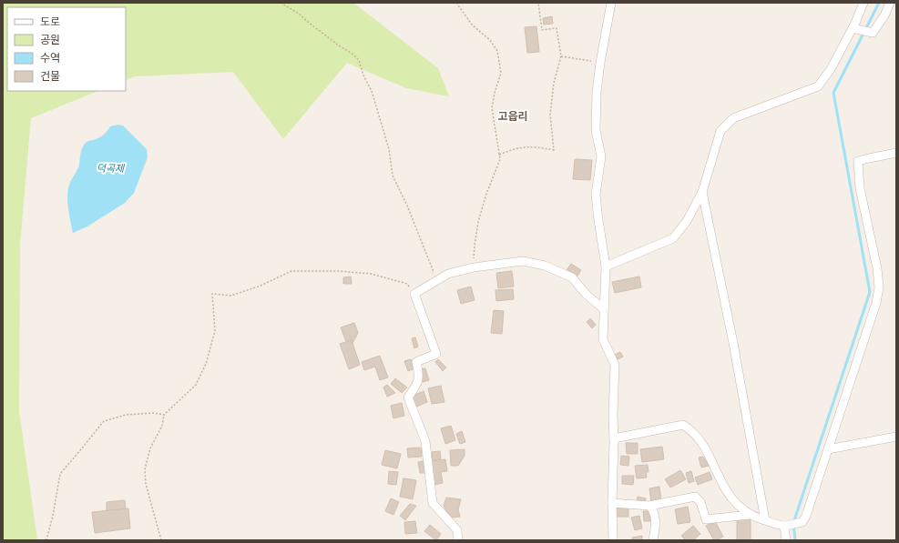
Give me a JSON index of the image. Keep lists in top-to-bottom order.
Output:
{
  "districts": ["고읍리"],
  "water": ["덕곡제"],
  "legend": [
    "도로",
    "공원",
    "수역",
    "건물"
  ]
}
